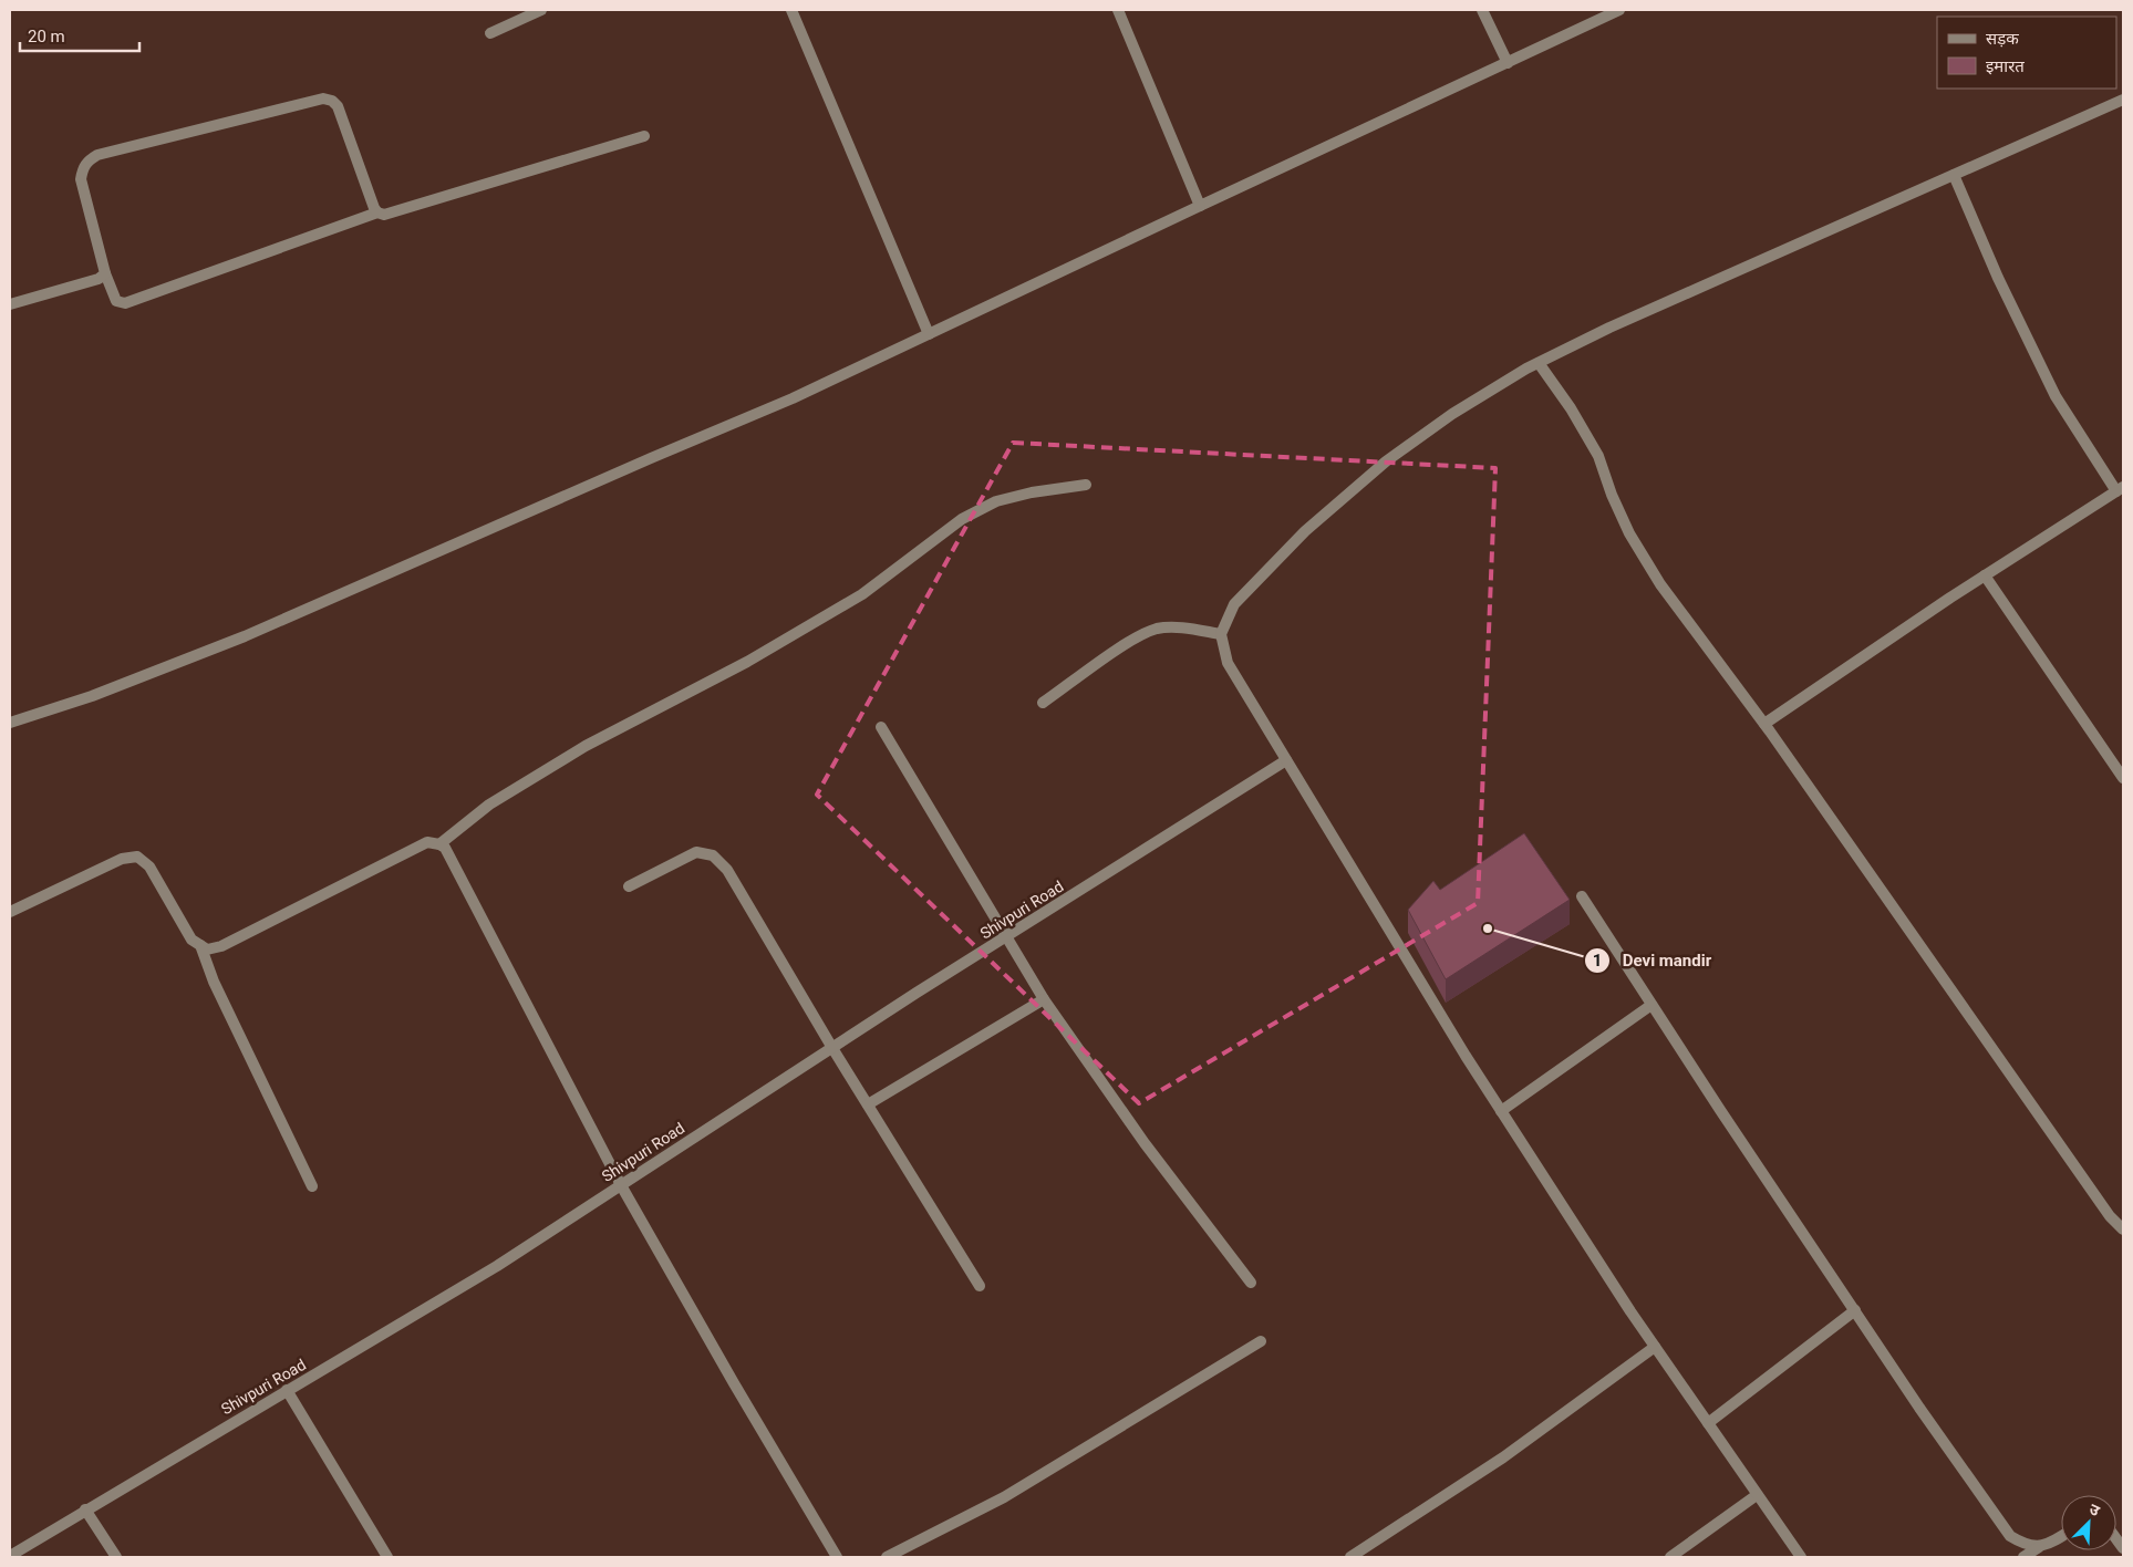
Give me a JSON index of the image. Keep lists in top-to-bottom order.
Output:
{
  "streets": {
    "street": ["Shivpuri Road"]
  },
  "places": ["Devi mandir"],
  "legend": ["सड़क", "इमारत"],
  "scale_bar": "20 m",
  "north": "top right"
}
